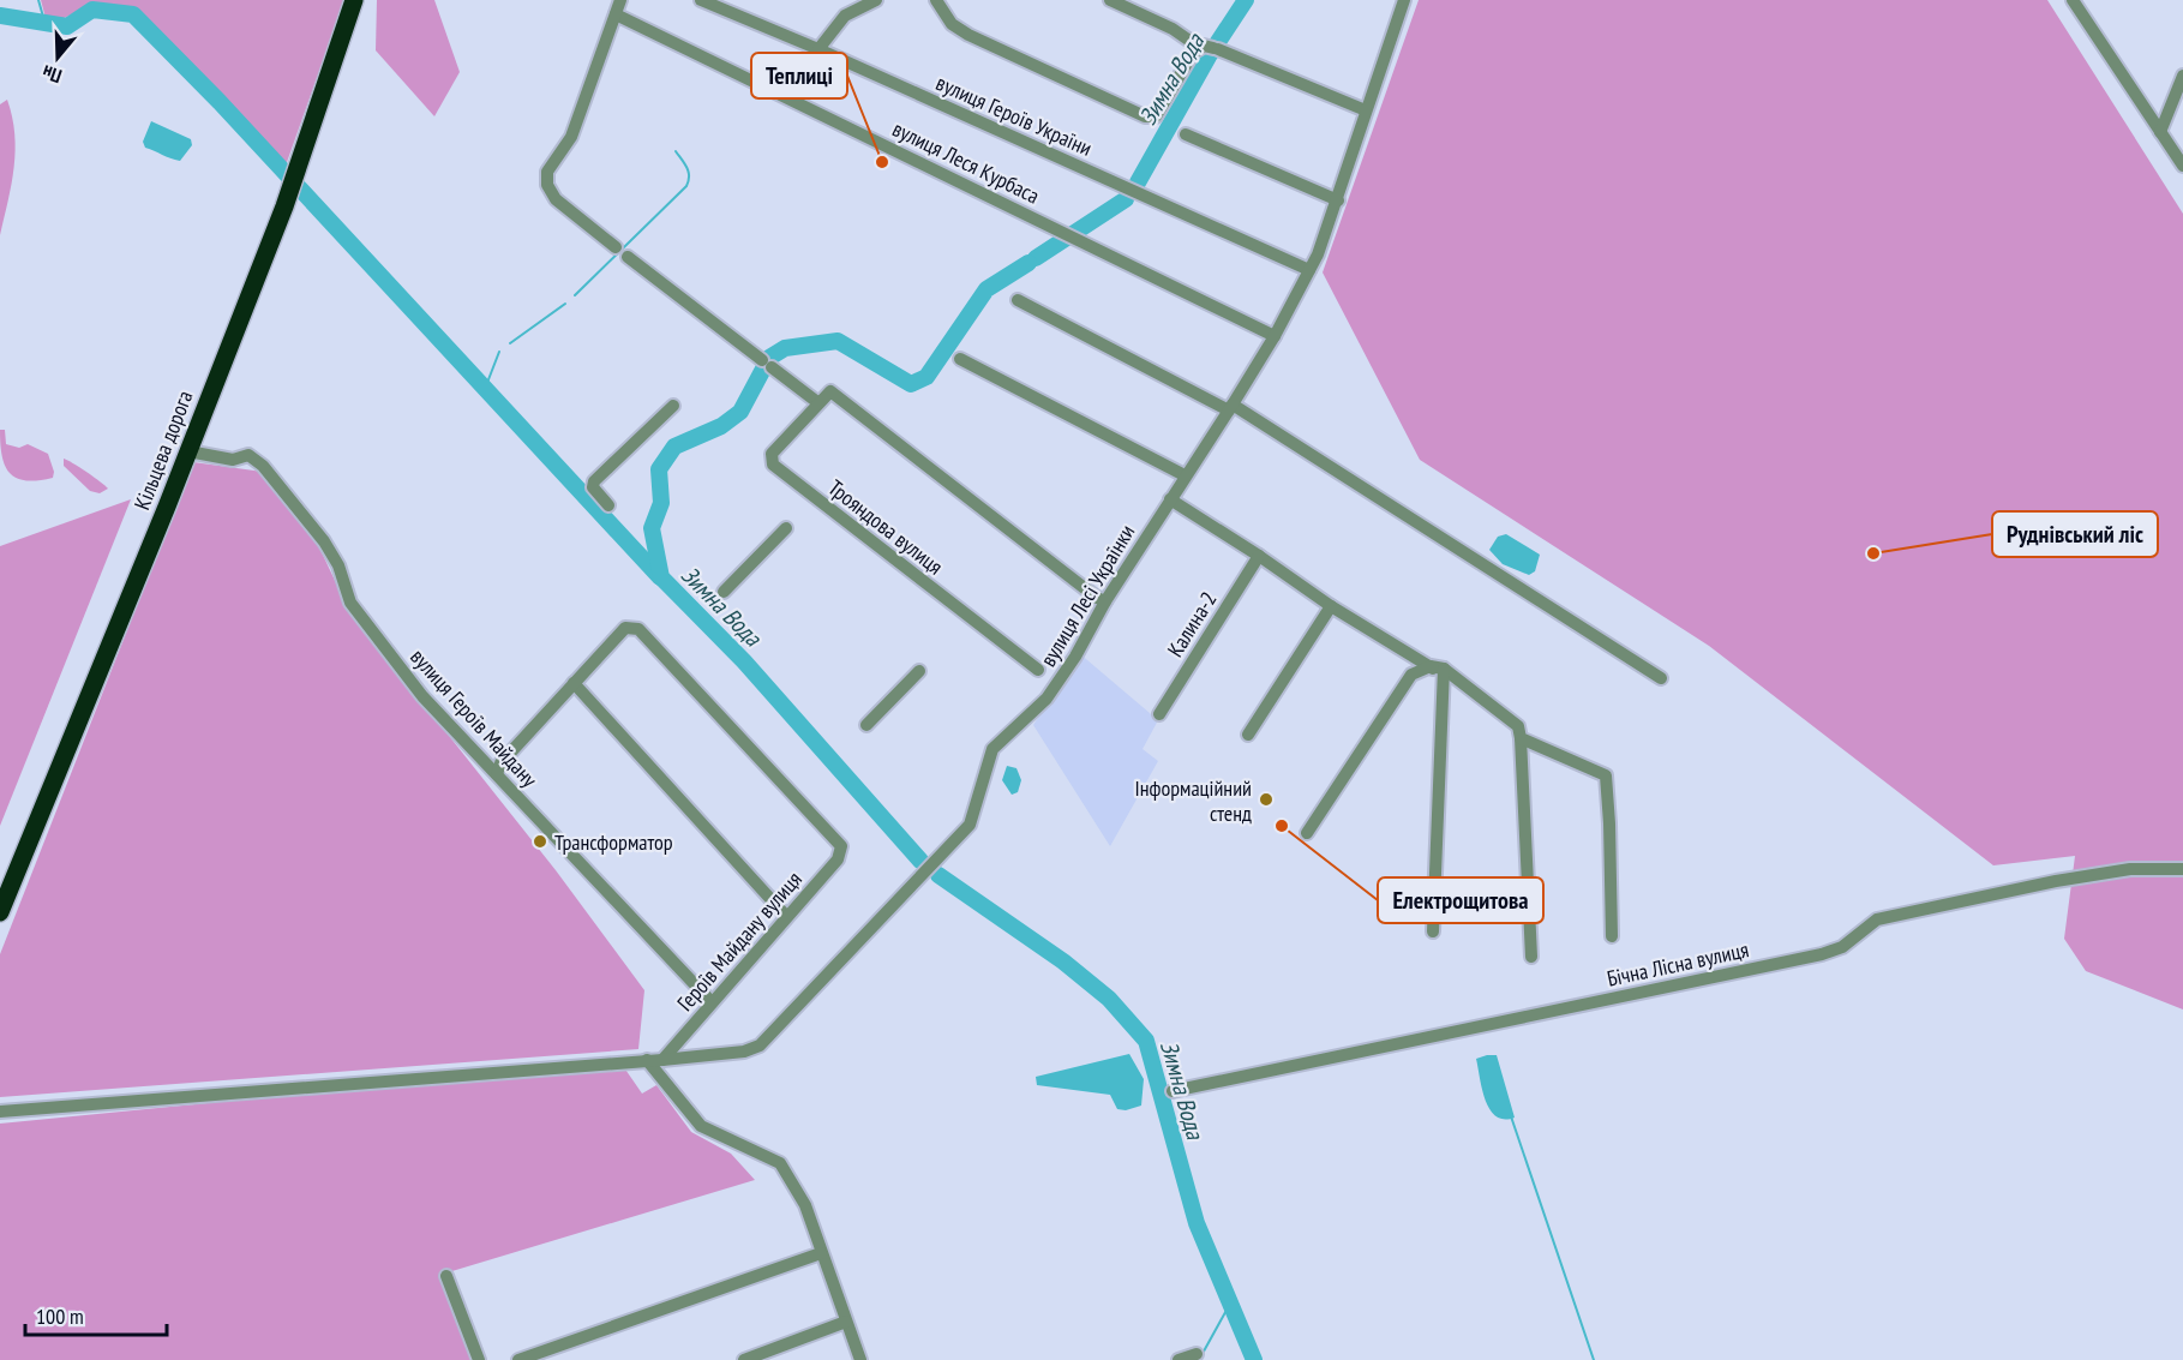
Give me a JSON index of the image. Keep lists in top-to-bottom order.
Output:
{
  "streets": {
    "highway": ["Кільцева дорога"],
    "street": [
      "вулиця Героїв України",
      "вулиця Леся Курбаса",
      "Трояндова вулиця",
      "вулиця Лесі Українки",
      "Калина-2",
      "вулиця Героїв Майдану",
      "Героїв Майдану вулиця",
      "Бічна Лісна вулиця"
    ]
  },
  "crossings": [
    ["вулиця Героїв України", "вулиця Лесі Українки"],
    ["вулиця Леся Курбаса", "вулиця Лесі Українки"],
    ["Кільцева дорога", "вулиця Героїв Майдану"],
    ["вулиця Лесі Українки", "Героїв Майдану вулиця"],
    ["вулиця Героїв Майдану", "Героїв Майдану вулиця"]
  ],
  "water": ["Зимна Вода"],
  "places": [
    "Теплиці",
    "Руднівський ліс",
    "Інформаційний стенд",
    "Електрощитова",
    "Трансформатор"
  ],
  "scale_bar": "100 m",
  "north": "bottom"
}
